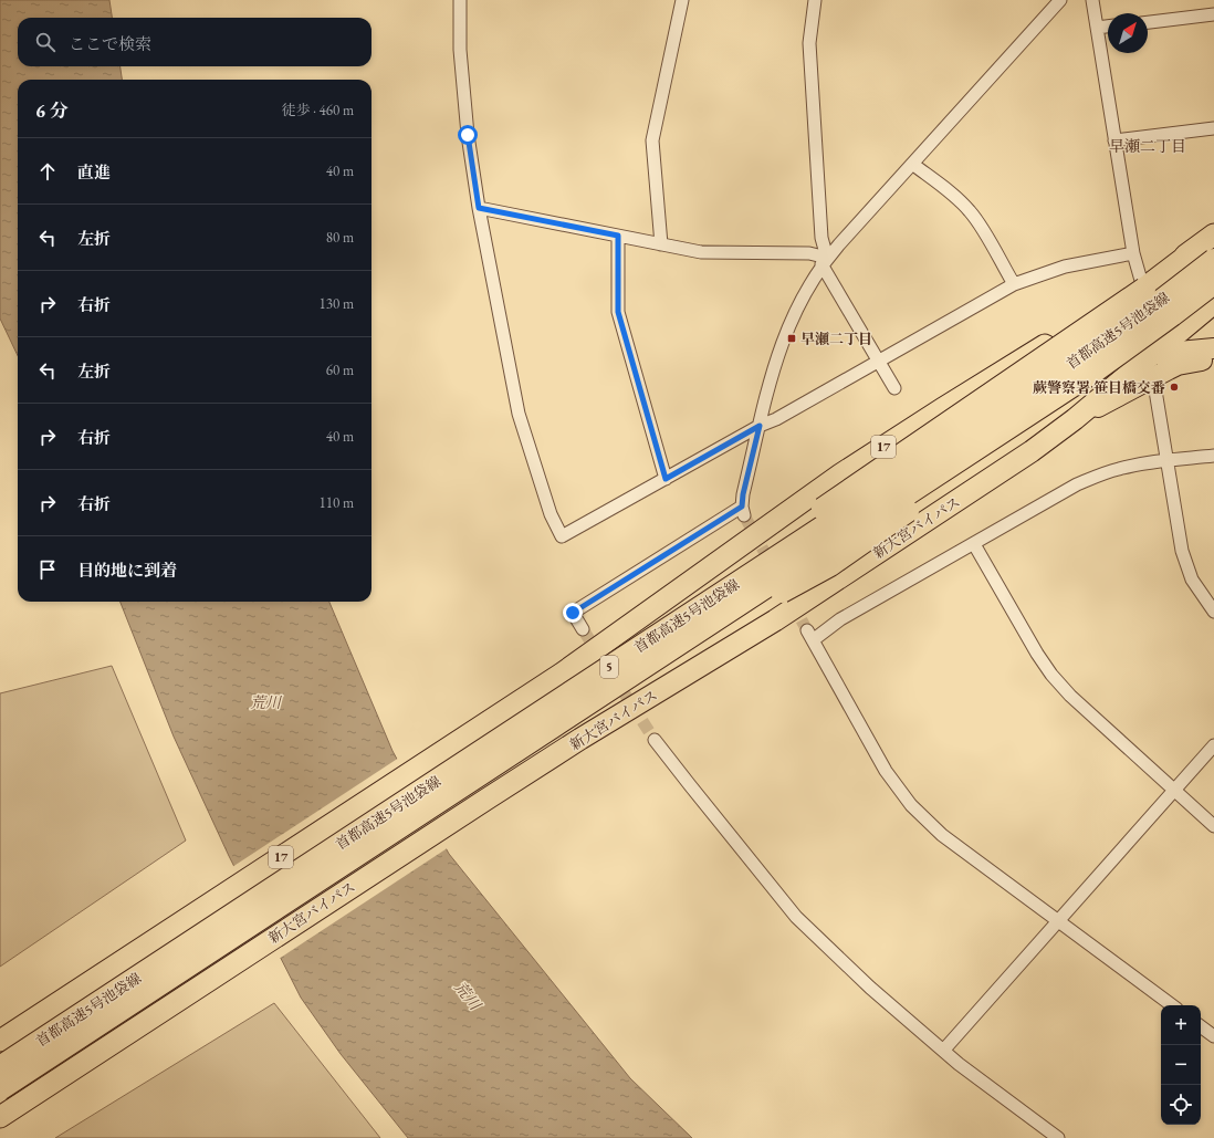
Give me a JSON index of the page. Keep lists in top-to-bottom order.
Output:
{
  "streets": {
    "highway": [
      "首都高速5号池袋線",
      "17",
      "新大宮バイパス",
      "5"
    ]
  },
  "districts": ["早瀬二丁目"],
  "water": ["荒川"],
  "places": {
    "transit": ["早瀬二丁目"],
    "other": ["蕨警察署 笹目橋交番"]
  },
  "north": "top right",
  "page": {
    "search": "ここで検索",
    "heading": ["6 分", "徒歩 · 460 m"],
    "list": [
      ["直進", "40 m"],
      ["左折", "80 m"],
      ["右折", "130 m"],
      ["左折", "60 m"],
      ["右折", "40 m"],
      ["右折", "110 m"],
      "目的地に到着"
    ],
    "map_buttons": ["+", "−"]
  }
}
